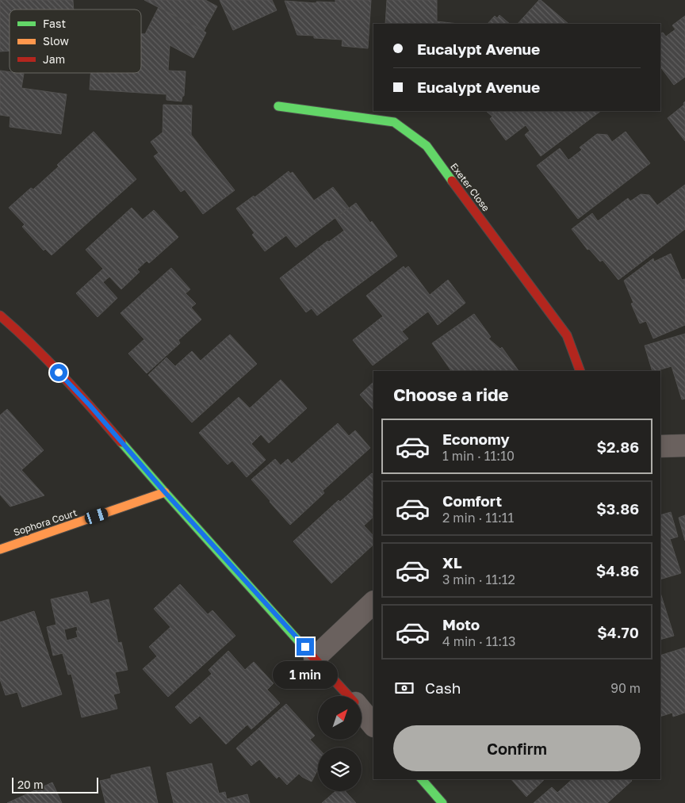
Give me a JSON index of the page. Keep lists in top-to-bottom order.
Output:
{
  "streets": {
    "street": ["Exeter Close", "Sophora Court"]
  },
  "legend": ["Fast", "Slow", "Jam"],
  "scale_bar": "20 m",
  "north": "top right",
  "page": {
    "banner": ["Eucalypt Avenue", "Eucalypt Avenue"],
    "heading": "Choose a ride",
    "list": [
      {
        "name": "Economy",
        "note": "1 min · 11:10",
        "value": "$2.86"
      },
      {
        "name": "Comfort",
        "note": "2 min · 11:11",
        "value": "$3.86"
      },
      {
        "name": "XL",
        "note": "3 min · 11:12",
        "value": "$4.86"
      },
      {
        "name": "Moto",
        "note": "4 min · 11:13",
        "value": "$4.70"
      }
    ],
    "bubble": "1 min",
    "pay": ["Cash", "90 m"],
    "buttons": "Confirm",
    "scale": "20 m"
  }
}
